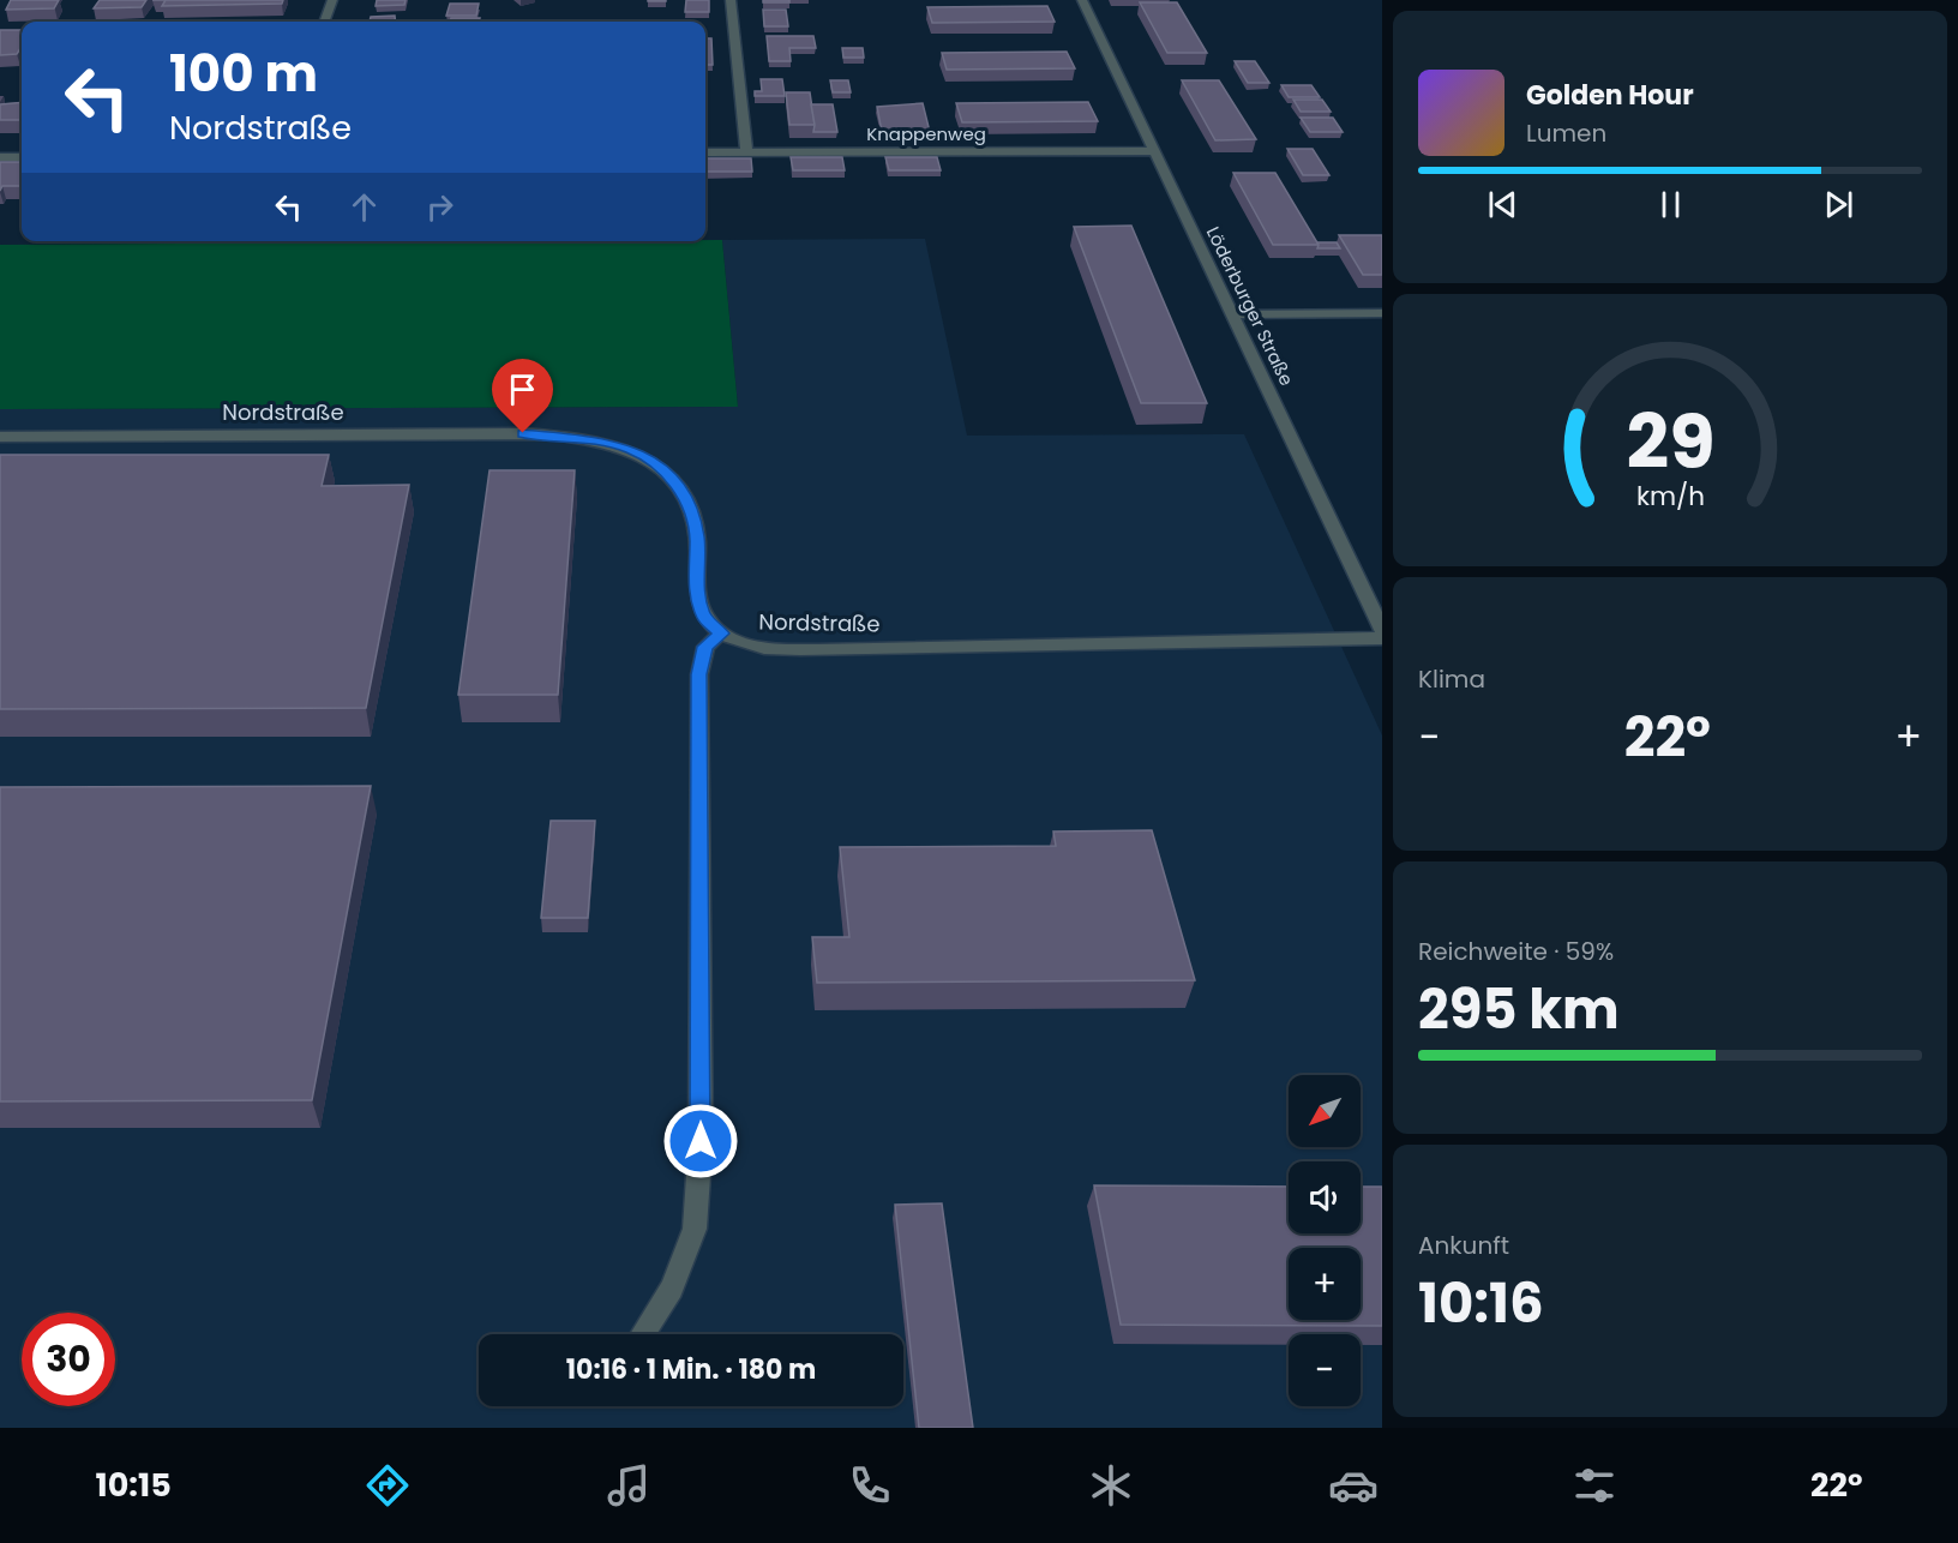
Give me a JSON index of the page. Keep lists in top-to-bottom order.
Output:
{
  "streets": {
    "street": ["Knappenweg", "Löderburger Straße", "Nordstraße"]
  },
  "crossings": [
    ["Knappenweg", "Löderburger Straße"]
  ],
  "north": "bottom left",
  "page": {
    "turn": ["100 m", "Nordstraße"],
    "song": ["Golden Hour", "Lumen"],
    "tile": [
      "Klima",
      ["Reichweite · 59%", "295 km"],
      ["Ankunft", "10:16"]
    ],
    "heat": ["−", "22°", "+"],
    "map_buttons": ["+", "−"],
    "limit": "30",
    "trip": "10:16 · 1 Min. · 180 m",
    "tabs": ["10:15", "22°"],
    "gauge": ["29", "km/h"]
  }
}
